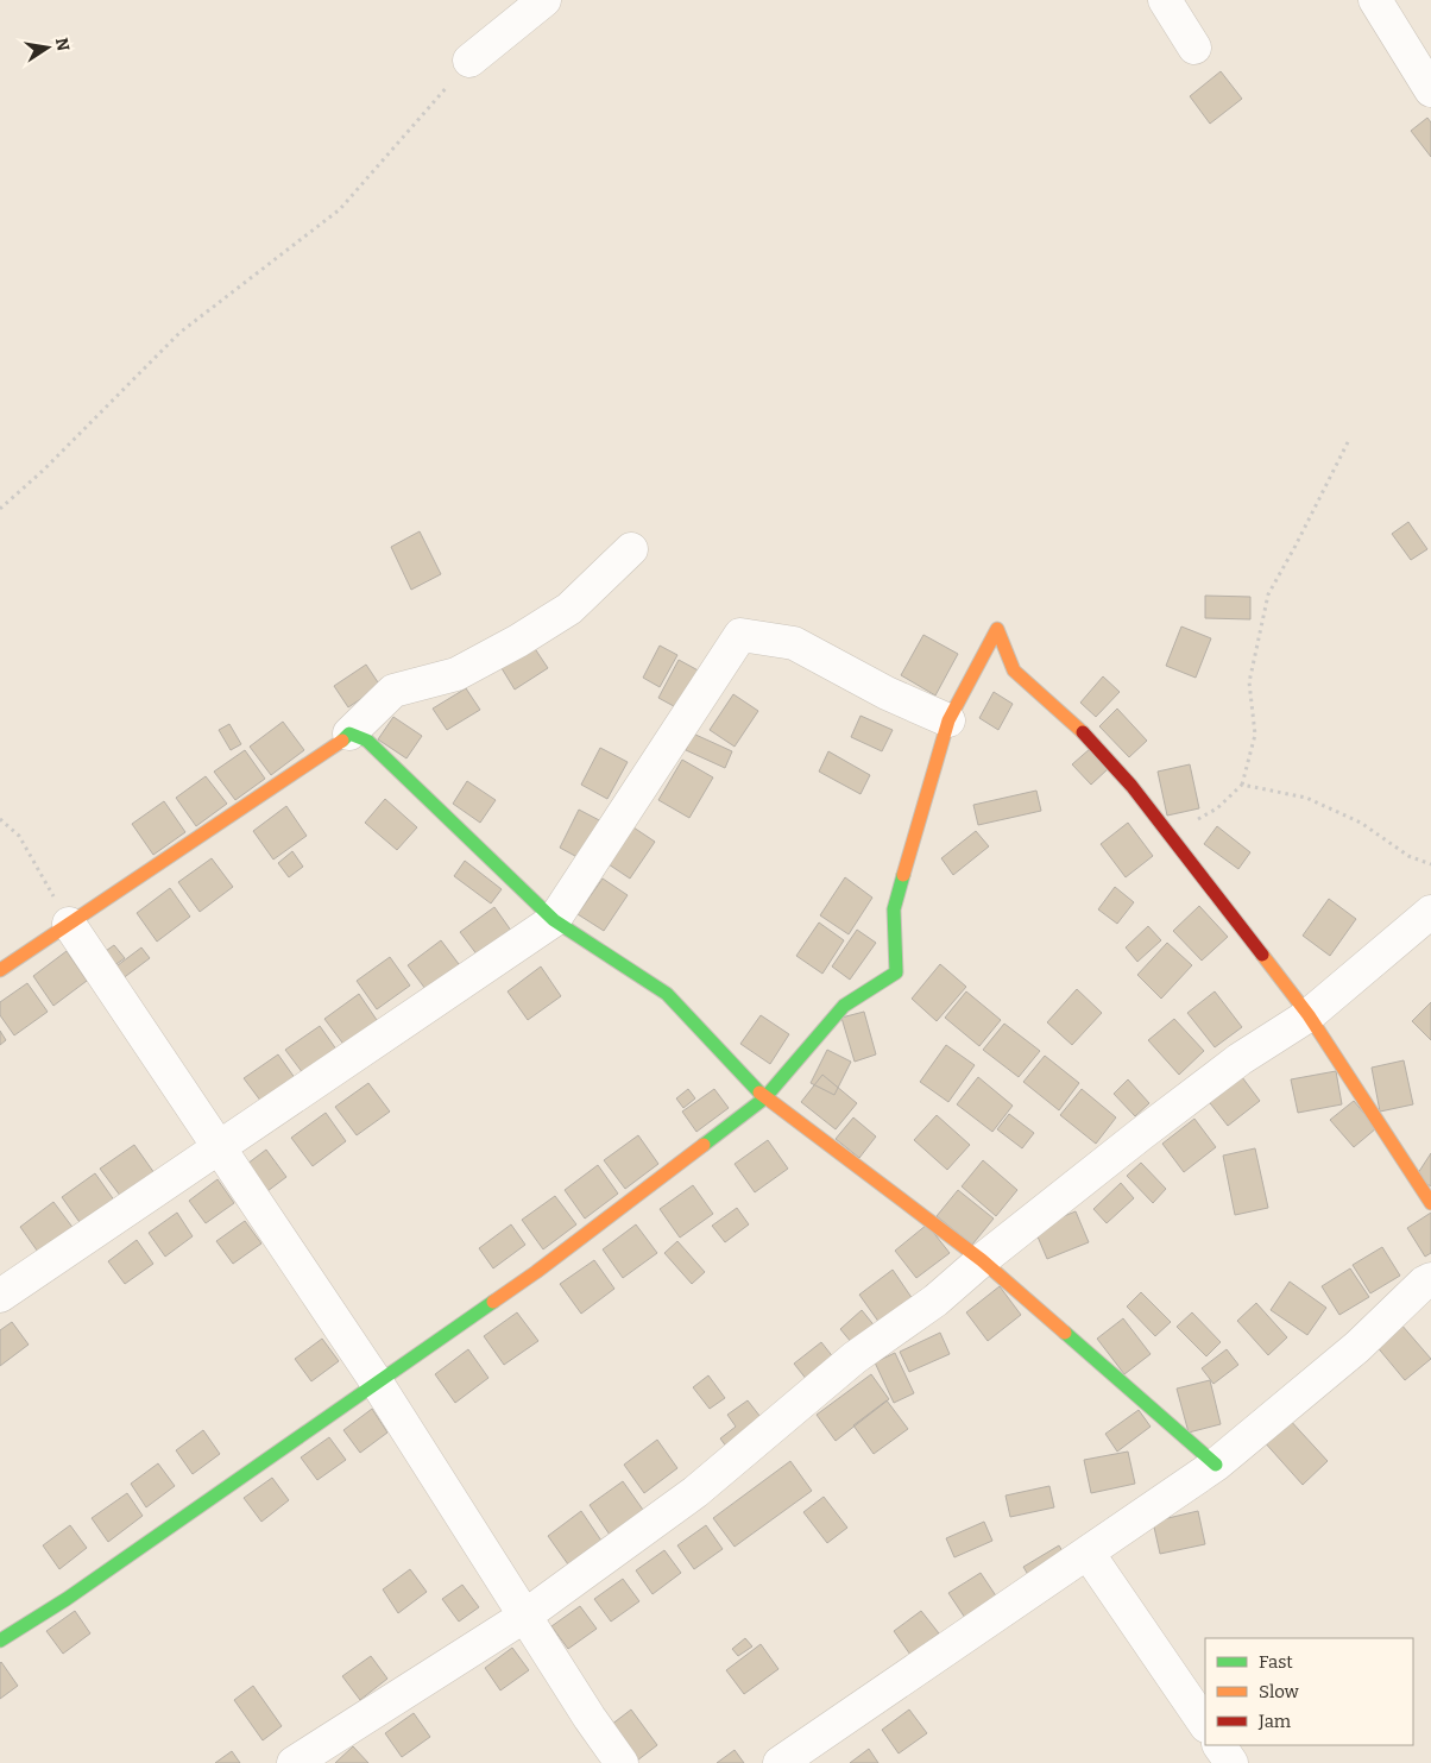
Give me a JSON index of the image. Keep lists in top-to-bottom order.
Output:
{
  "legend": ["Fast", "Slow", "Jam"],
  "north": "right"
}
